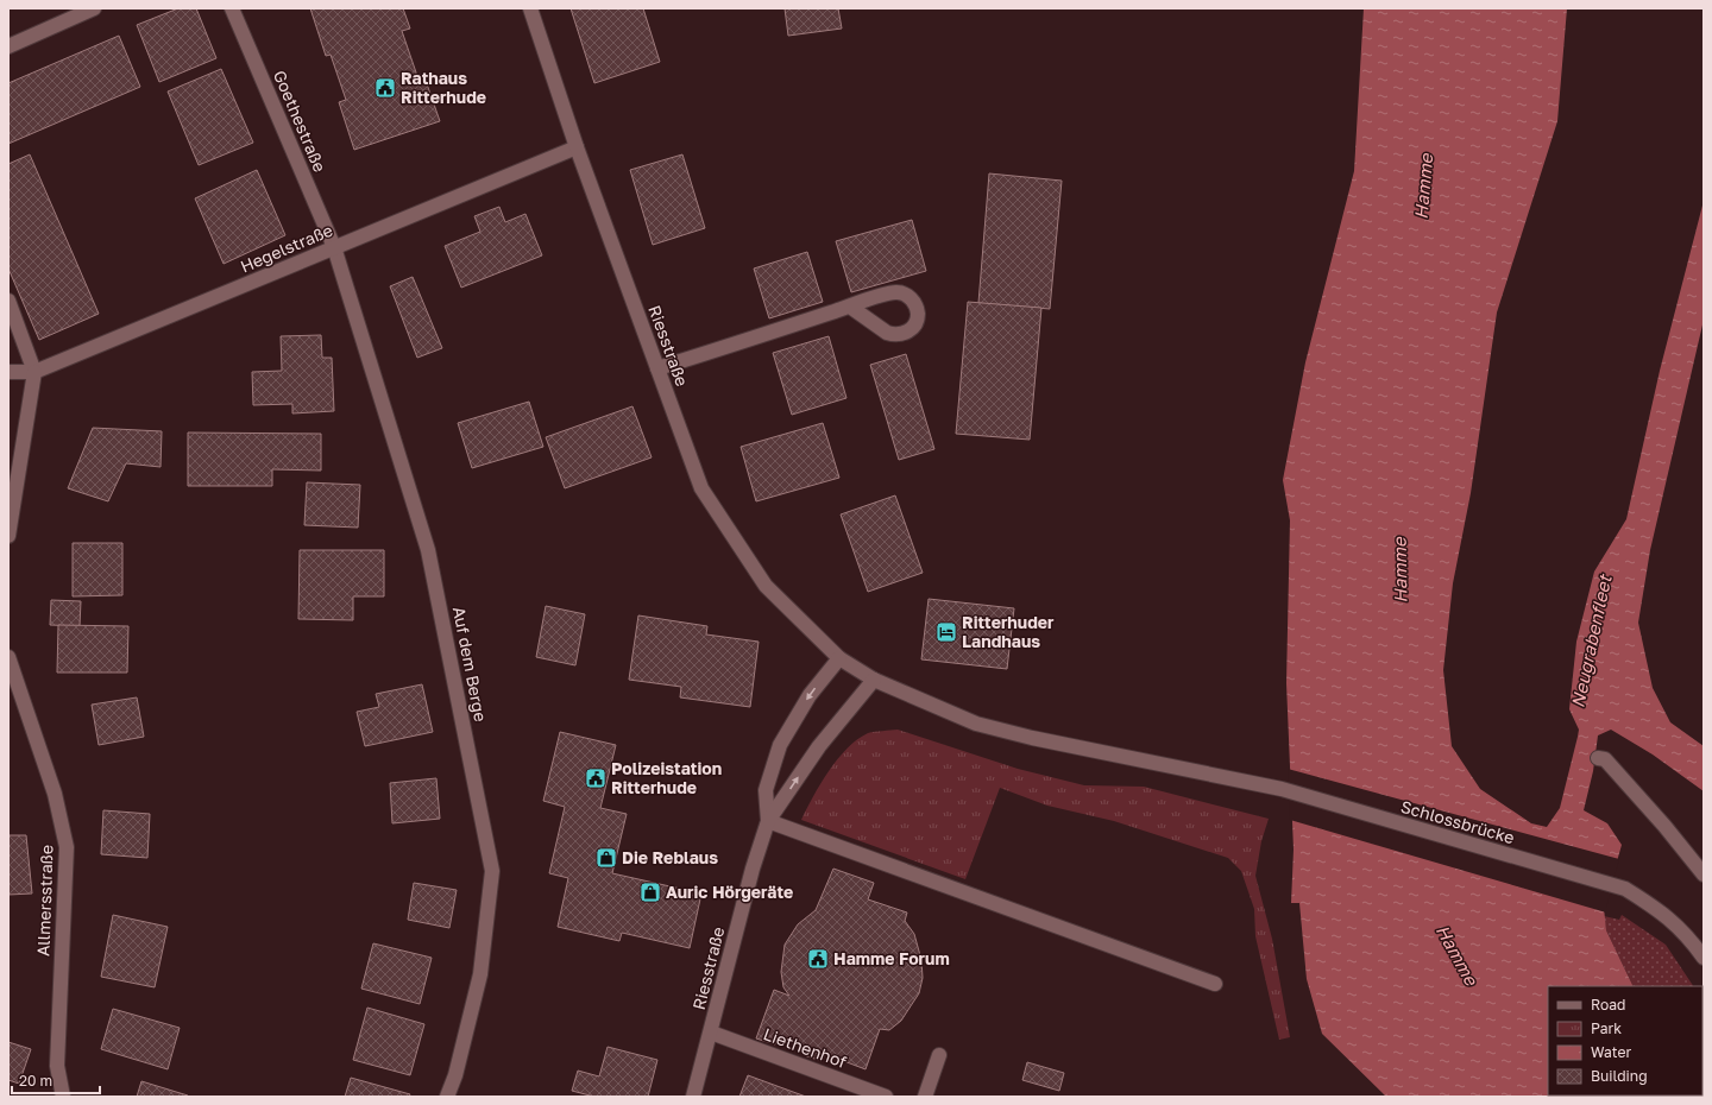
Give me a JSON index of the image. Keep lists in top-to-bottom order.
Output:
{
  "streets": {
    "street": [
      "Goethestraße",
      "Hegelstraße",
      "Riesstraße",
      "Auf dem Berge",
      "Schlossbrücke",
      "Allmersstraße",
      "Liethenhof"
    ]
  },
  "crossings": [
    ["Goethestraße", "Hegelstraße"],
    ["Goethestraße", "Auf dem Berge"],
    ["Hegelstraße", "Riesstraße"],
    ["Hegelstraße", "Auf dem Berge"],
    ["Riesstraße", "Schlossbrücke"],
    ["Riesstraße", "Liethenhof"]
  ],
  "water": ["Hamme", "Neugrabenfleet"],
  "places": {
    "public building": ["Rathaus Ritterhude", "Polizeistation Ritterhude", "Hamme Forum"],
    "hotel": ["Ritterhuder Landhaus"],
    "shop": ["Die Reblaus", "Auric Hörgeräte"]
  },
  "legend": [
    "Road",
    "Park",
    "Water",
    "Building"
  ],
  "scale_bar": "20 m"
}
